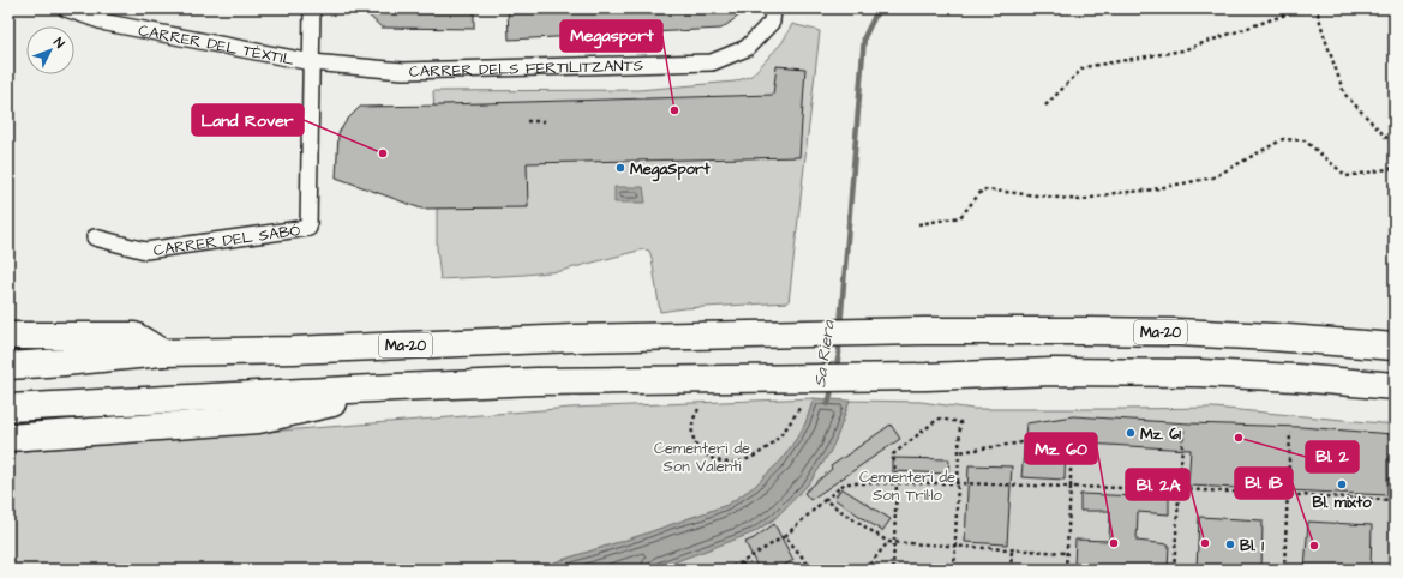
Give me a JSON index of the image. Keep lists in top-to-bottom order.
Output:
{
  "streets": {
    "highway": ["Ma-20"],
    "street": ["CARRER DEL TÈXTIL", "CARRER DELS FERTILITZANTS", "CARRER DEL SABÓ"]
  },
  "crossings": [
    ["CARRER DEL TÈXTIL", "CARRER DELS FERTILITZANTS"],
    ["CARRER DEL TÈXTIL", "CARRER DEL SABÓ"],
    ["CARRER DELS FERTILITZANTS", "CARRER DEL SABÓ"]
  ],
  "water": ["Sa Riera"],
  "parks": ["Cementeri de Son Valentí", "Cementeri de Son Tril·lo"],
  "places": [
    "Megasport",
    "Land Rover",
    "MegaSport",
    "Mz. 61",
    "Bl. 2",
    "Bl. mixto",
    "Mz. 60",
    "Bl. 2A",
    "Bl. 1",
    "Bl. 1B"
  ],
  "north": "top right"
}
